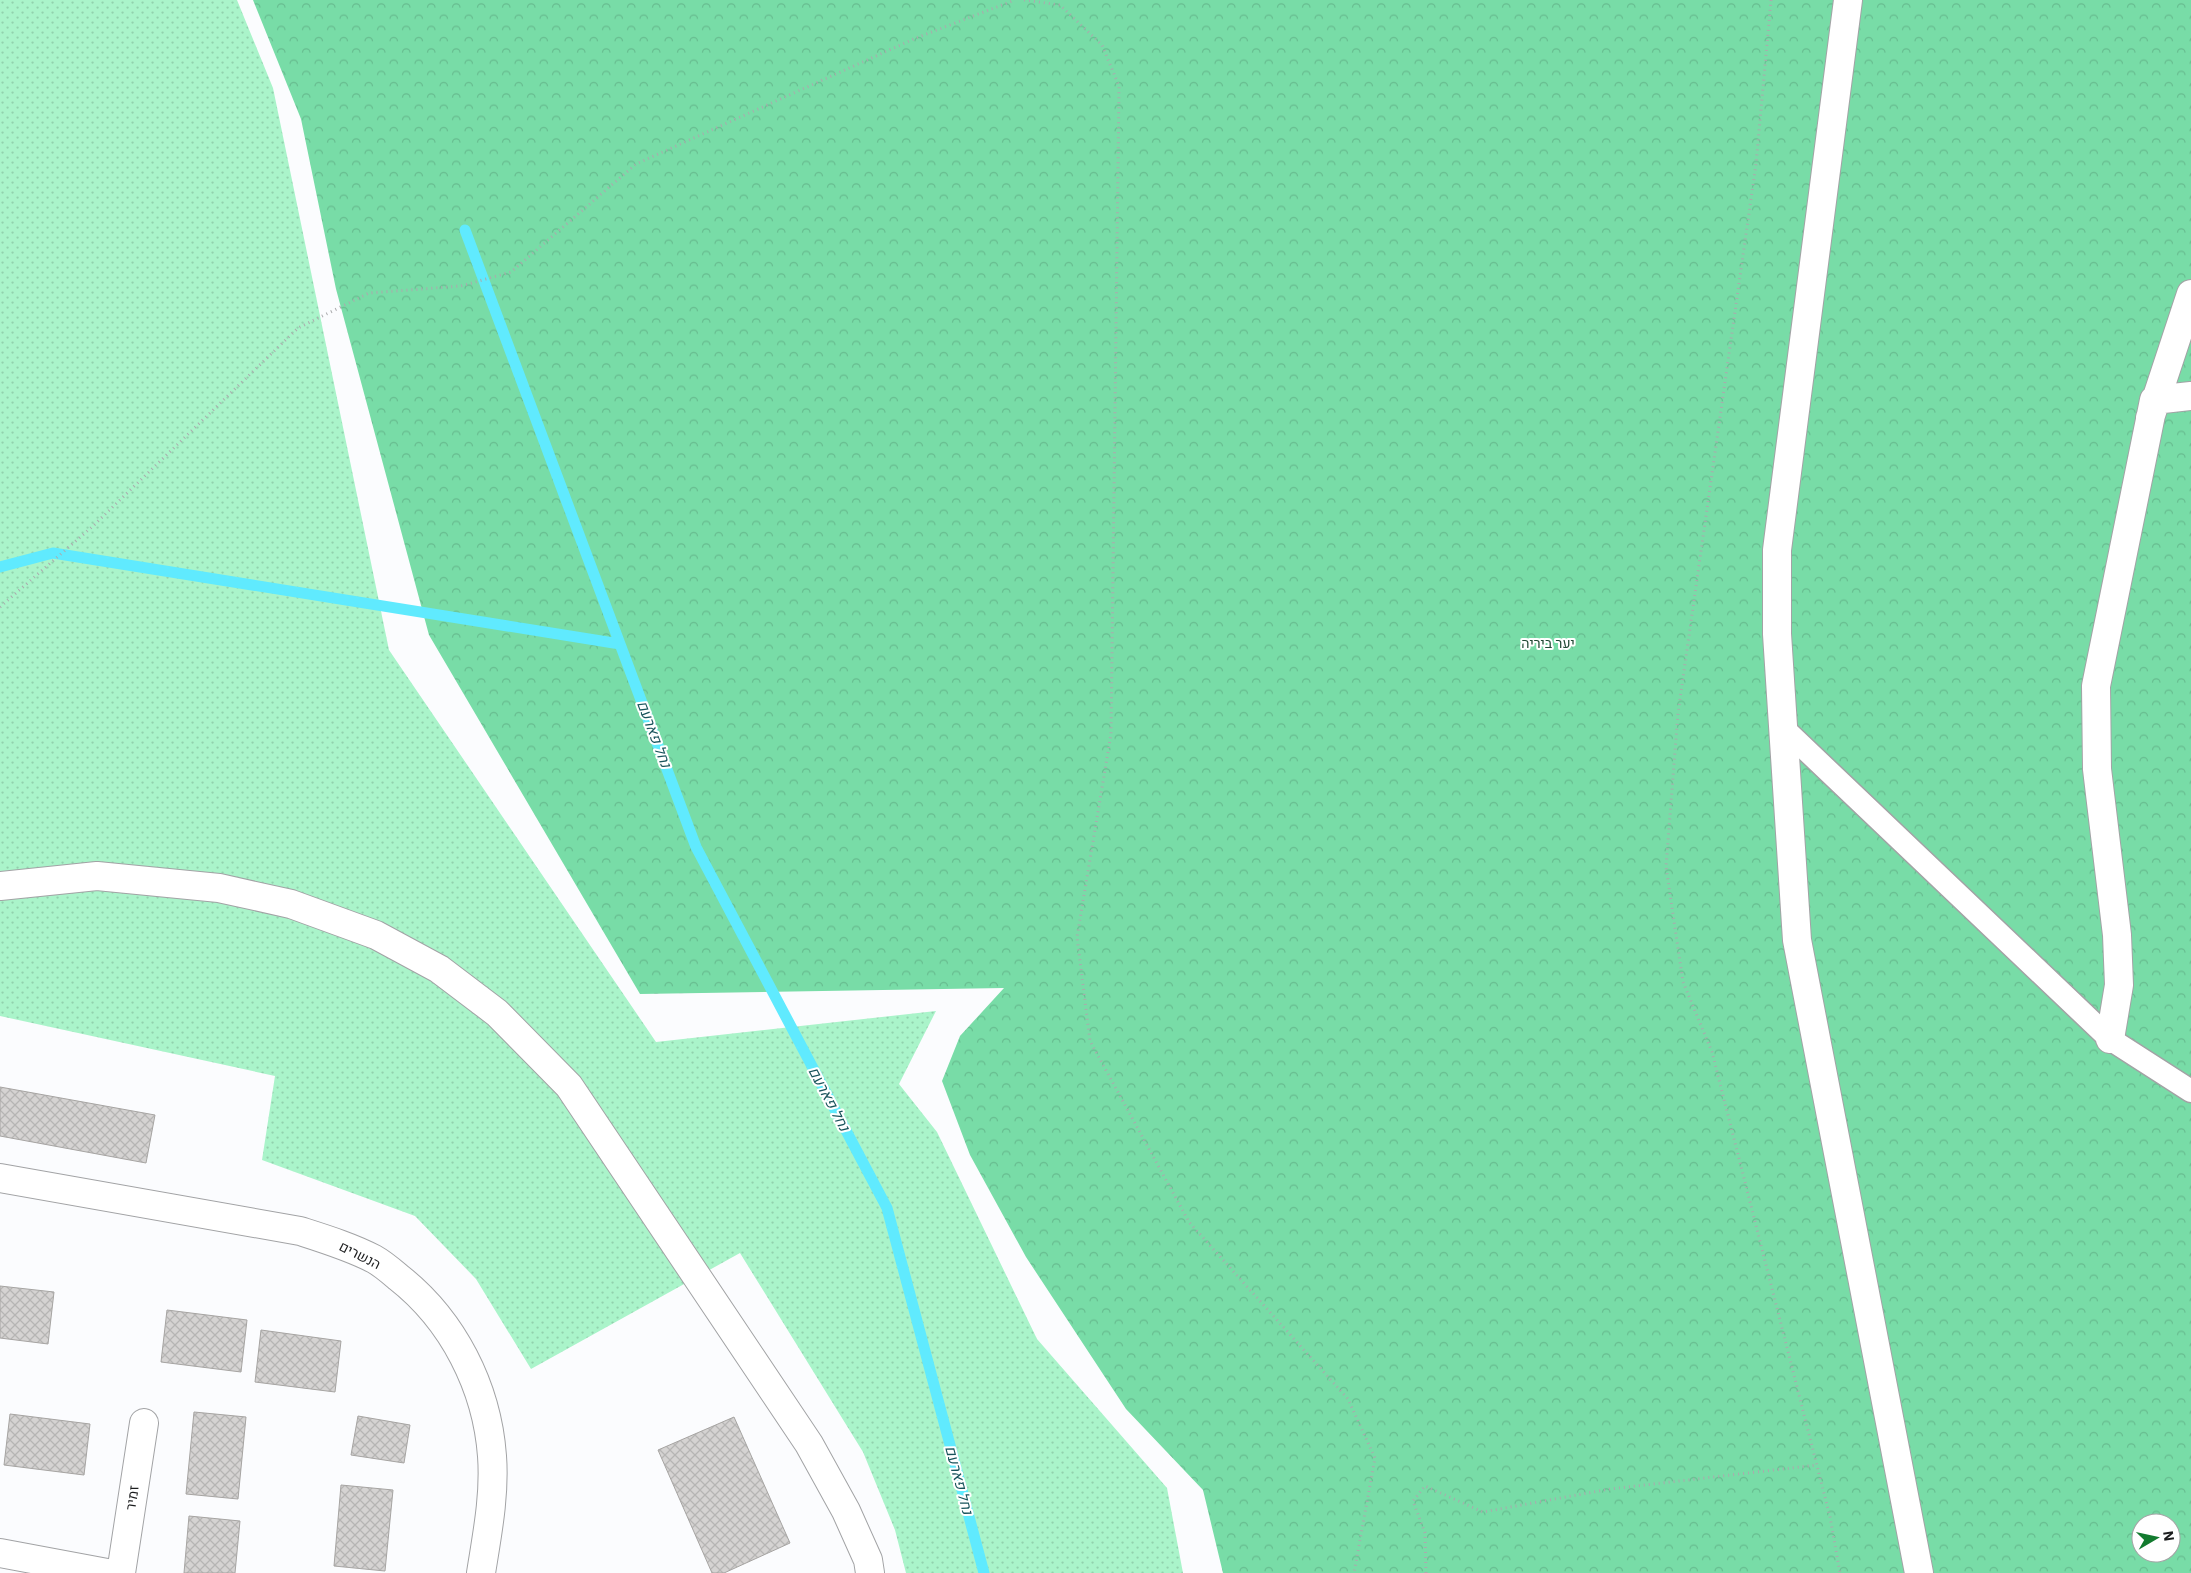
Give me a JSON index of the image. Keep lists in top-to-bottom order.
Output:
{
  "streets": {
    "street": ["הנשרים", "זמיר"]
  },
  "water": ["נחל פארעם"],
  "parks": ["יער ביריה"],
  "north": "right"
}
